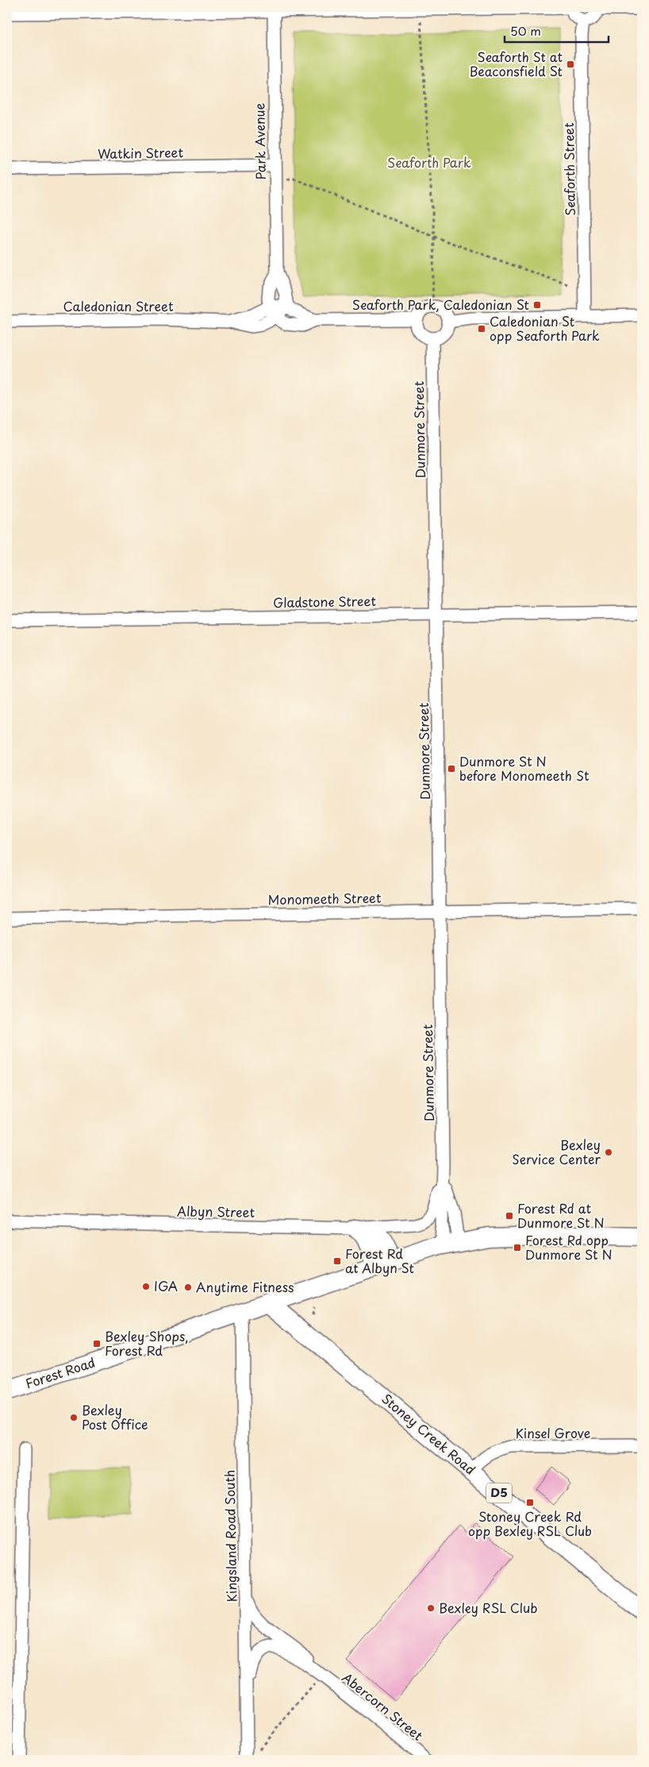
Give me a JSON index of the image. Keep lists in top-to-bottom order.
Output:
{
  "streets": {
    "main road": ["Forest Road", "Stoney Creek Road", "D5"],
    "street": [
      "Park Avenue",
      "Watkin Street",
      "Seaforth Street",
      "Caledonian Street",
      "Dunmore Street",
      "Gladstone Street",
      "Monomeeth Street",
      "Albyn Street",
      "Kinsel Grove",
      "Kingsland Road South",
      "Abercorn Street"
    ]
  },
  "crossings": [
    ["Park Avenue", "Watkin Street"],
    ["Park Avenue", "Caledonian Street"],
    ["Dunmore Street", "Gladstone Street"],
    ["Dunmore Street", "Monomeeth Street"],
    ["Dunmore Street", "Albyn Street"],
    ["Dunmore Street", "Forest Road"],
    ["Forest Road", "Stoney Creek Road"],
    ["Forest Road", "Kingsland Road South"],
    ["Kinsel Grove", "Stoney Creek Road"],
    ["Kingsland Road South", "Abercorn Street"]
  ],
  "parks": ["Seaforth Park"],
  "places": {
    "transit": [
      "Seaforth St at Beaconsfield St",
      "Seaforth Park, Caledonian St",
      "Caledonian St opp Seaforth Park",
      "Dunmore St N before Monomeeth St",
      "Forest Rd at Dunmore St N",
      "Forest Rd opp Dunmore St N",
      "Forest Rd at Albyn St",
      "Bexley Shops, Forest Rd",
      "Stoney Creek Rd opp Bexley RSL Club"
    ],
    "other": [
      "Bexley Service Center",
      "IGA",
      "Anytime Fitness",
      "Bexley Post Office",
      "Bexley RSL Club"
    ]
  },
  "scale_bar": "50 m"
}
